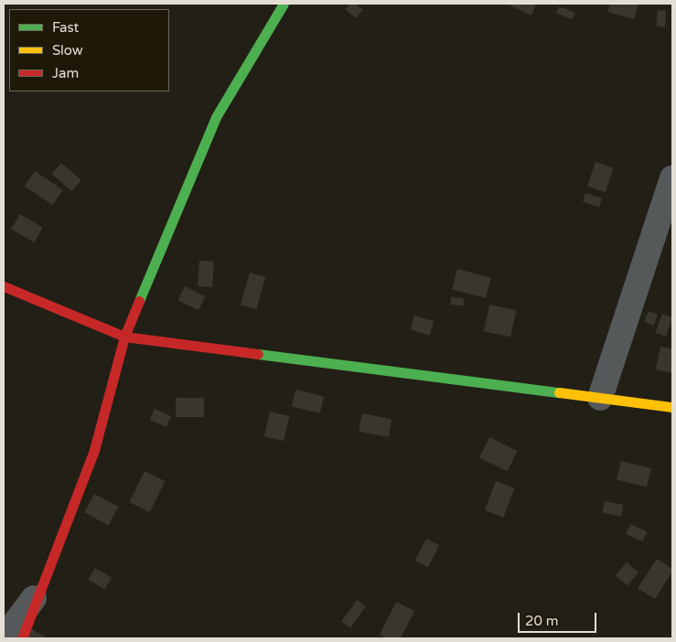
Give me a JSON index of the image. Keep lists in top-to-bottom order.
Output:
{
  "legend": ["Fast", "Slow", "Jam"],
  "scale_bar": "20 m"
}
